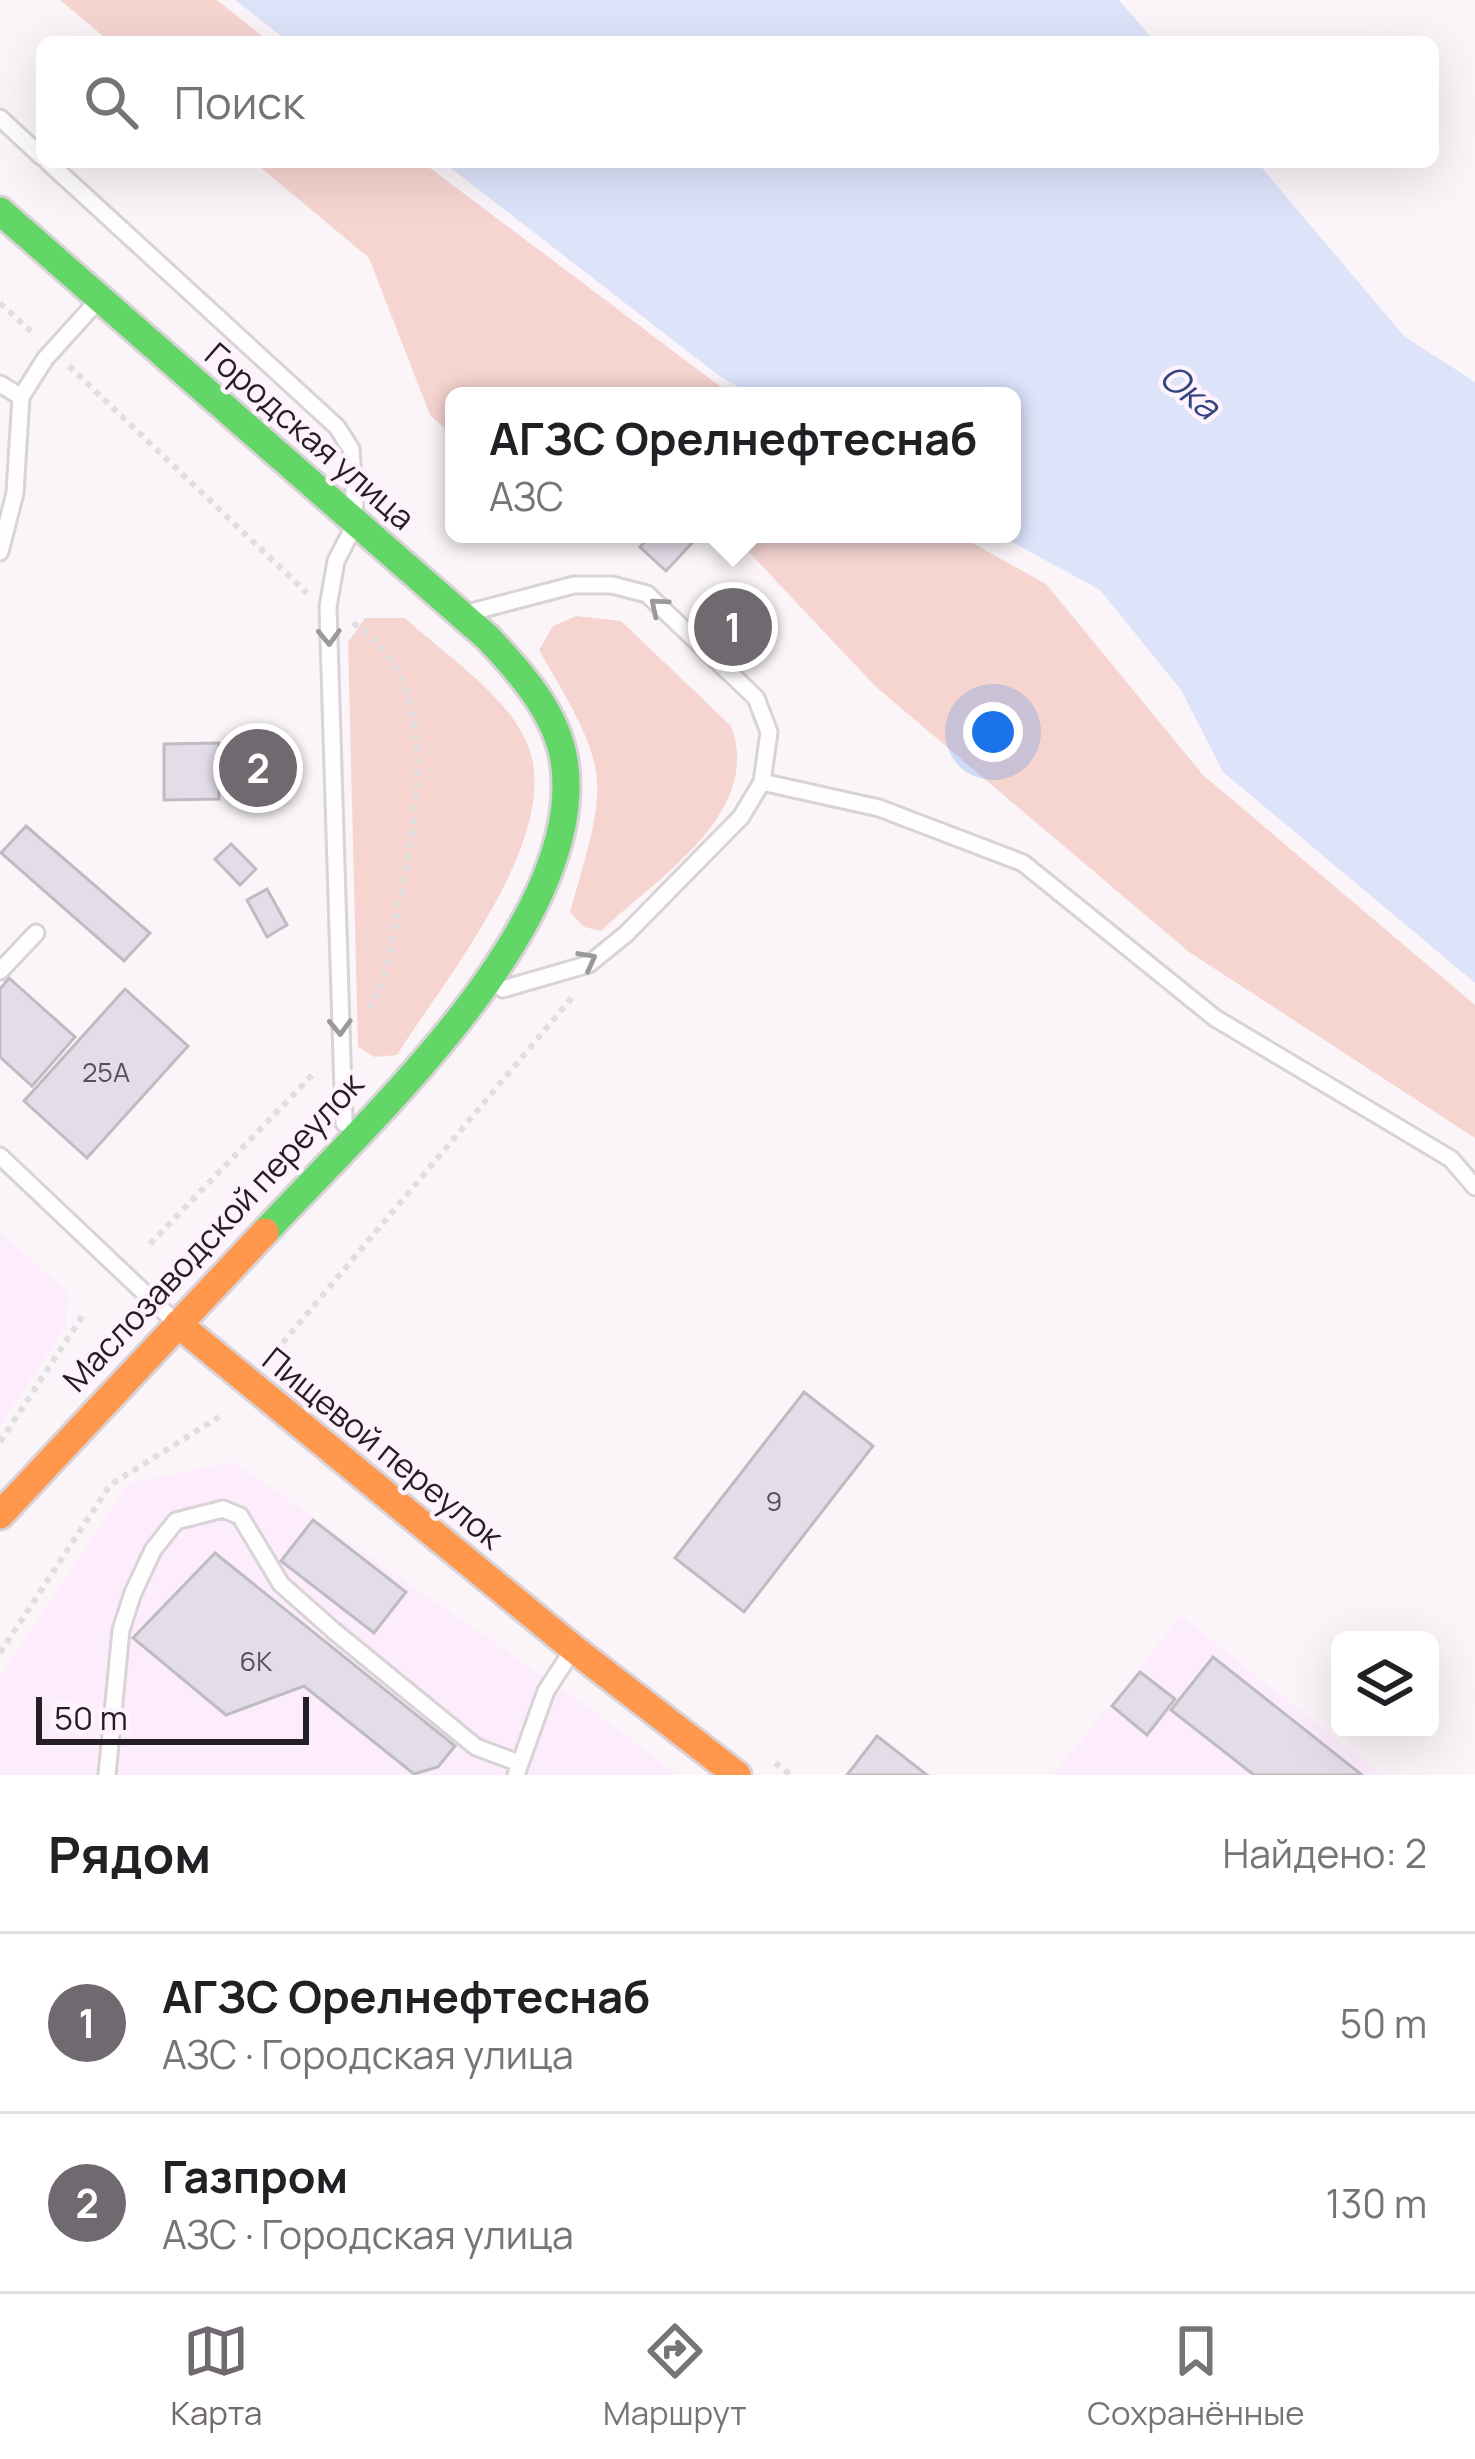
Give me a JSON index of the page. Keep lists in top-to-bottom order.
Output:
{
  "streets": {
    "main road": ["Городская улица", "Маслозаводской переулок", "Пищевой переулок"]
  },
  "crossings": [
    ["Городская улица", "Маслозаводской переулок"],
    ["Маслозаводской переулок", "Пищевой переулок"]
  ],
  "water": ["Ока"],
  "house_numbers": ["25А", "9", "6К"],
  "scale_bar": "50 m",
  "page": {
    "search": "Поиск",
    "popup": ["АГЗС Орелнефтеснаб", "АЗС"],
    "pins": ["1", "2"],
    "scale": "50 m",
    "heading": ["Рядом", "Найдено: 2"],
    "list": [
      {
        "mark": "1",
        "name": "АГЗС Орелнефтеснаб",
        "note": "АЗС · Городская улица",
        "value": "50 m"
      },
      {
        "mark": "2",
        "name": "Газпром",
        "note": "АЗС · Городская улица",
        "value": "130 m"
      }
    ],
    "nav": ["Карта", "Маршрут", "Сохранённые"]
  }
}
